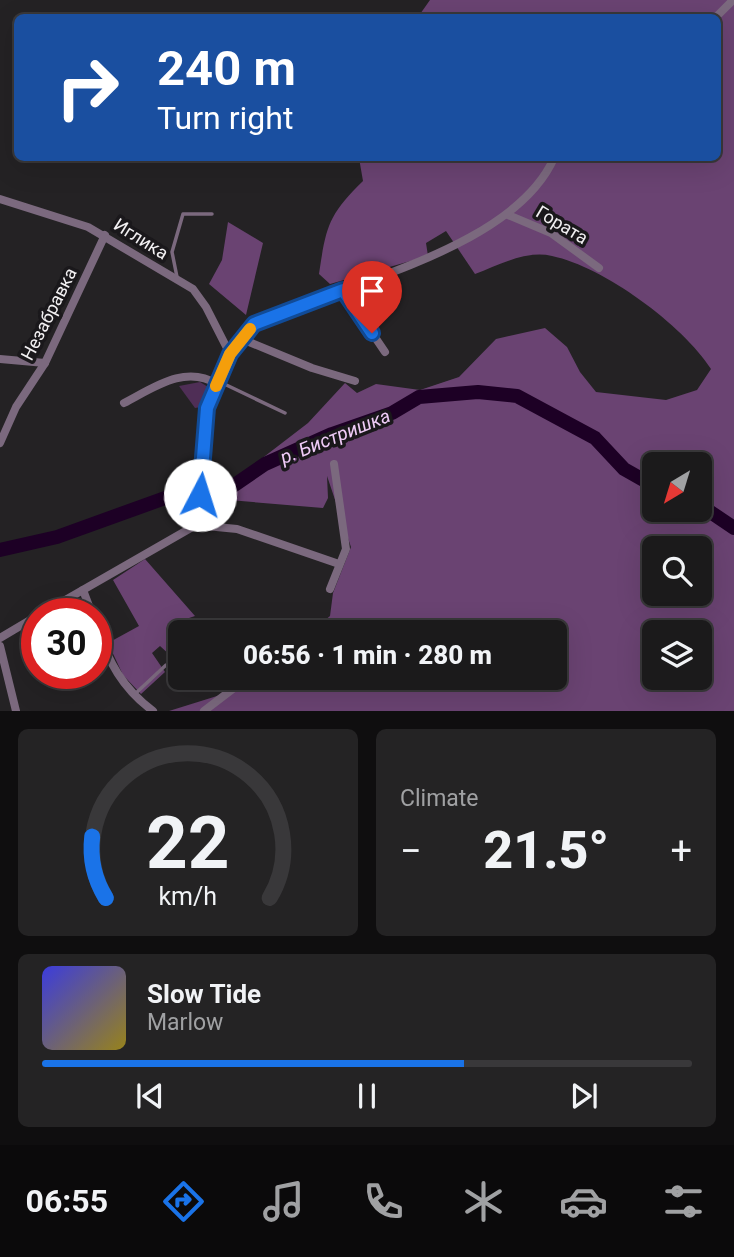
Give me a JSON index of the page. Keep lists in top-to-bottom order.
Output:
{
  "streets": {
    "street": ["Гората", "Иглика", "Незабравка"]
  },
  "crossings": [
    ["Иглика", "Незабравка"]
  ],
  "water": ["р. Бистришка"],
  "north": "bottom left",
  "page": {
    "turn": ["240 m", "Turn right"],
    "limit": "30",
    "trip": "06:56 · 1 min · 280 m",
    "tile": "Climate",
    "heat": ["−", "21.5°", "+"],
    "song": ["Slow Tide", "Marlow"],
    "tabs": "06:55",
    "gauge": ["22", "km/h"]
  }
}
